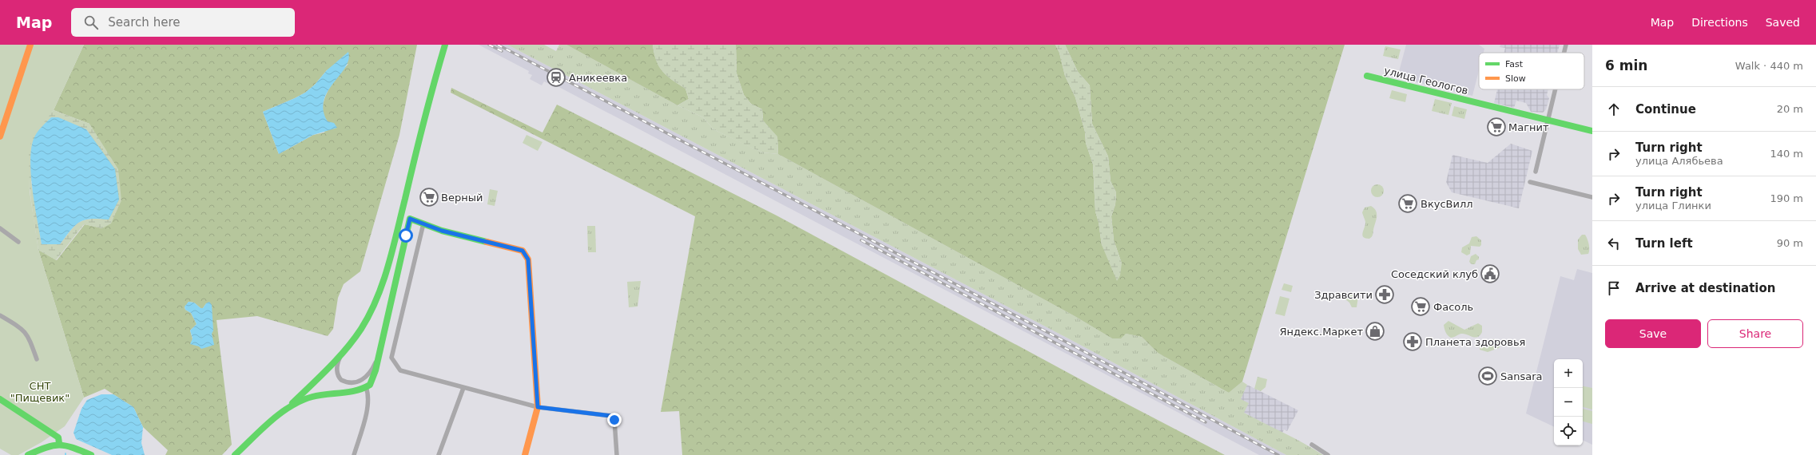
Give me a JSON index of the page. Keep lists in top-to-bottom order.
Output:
{
  "streets": {
    "street": ["улица Геологов"]
  },
  "parks": ["СНТ \"Пищевик\""],
  "places": {
    "station": ["Аникеевка"],
    "supermarket": [
      "Магнит",
      "Верный",
      "ВкусВилл",
      "Фасоль"
    ],
    "public building": ["Соседский клуб"],
    "pharmacy": ["Здравсити", "Планета здоровья"],
    "shop": ["Яндекс.Маркет"],
    "sports": ["Sansara"]
  },
  "legend": ["Fast", "Slow"],
  "page": {
    "header": "Map",
    "search": "Search here",
    "nav": ["Map", "Directions", "Saved"],
    "heading": ["6 min", "Walk · 440 m"],
    "list": [
      ["Continue", "20 m"],
      ["Turn right", "улица Алябьева", "140 m"],
      ["Turn right", "улица Глинки", "190 m"],
      ["Turn left", "90 m"],
      "Arrive at destination"
    ],
    "buttons": ["Save", "Share"],
    "map_buttons": ["+", "−"]
  }
}
